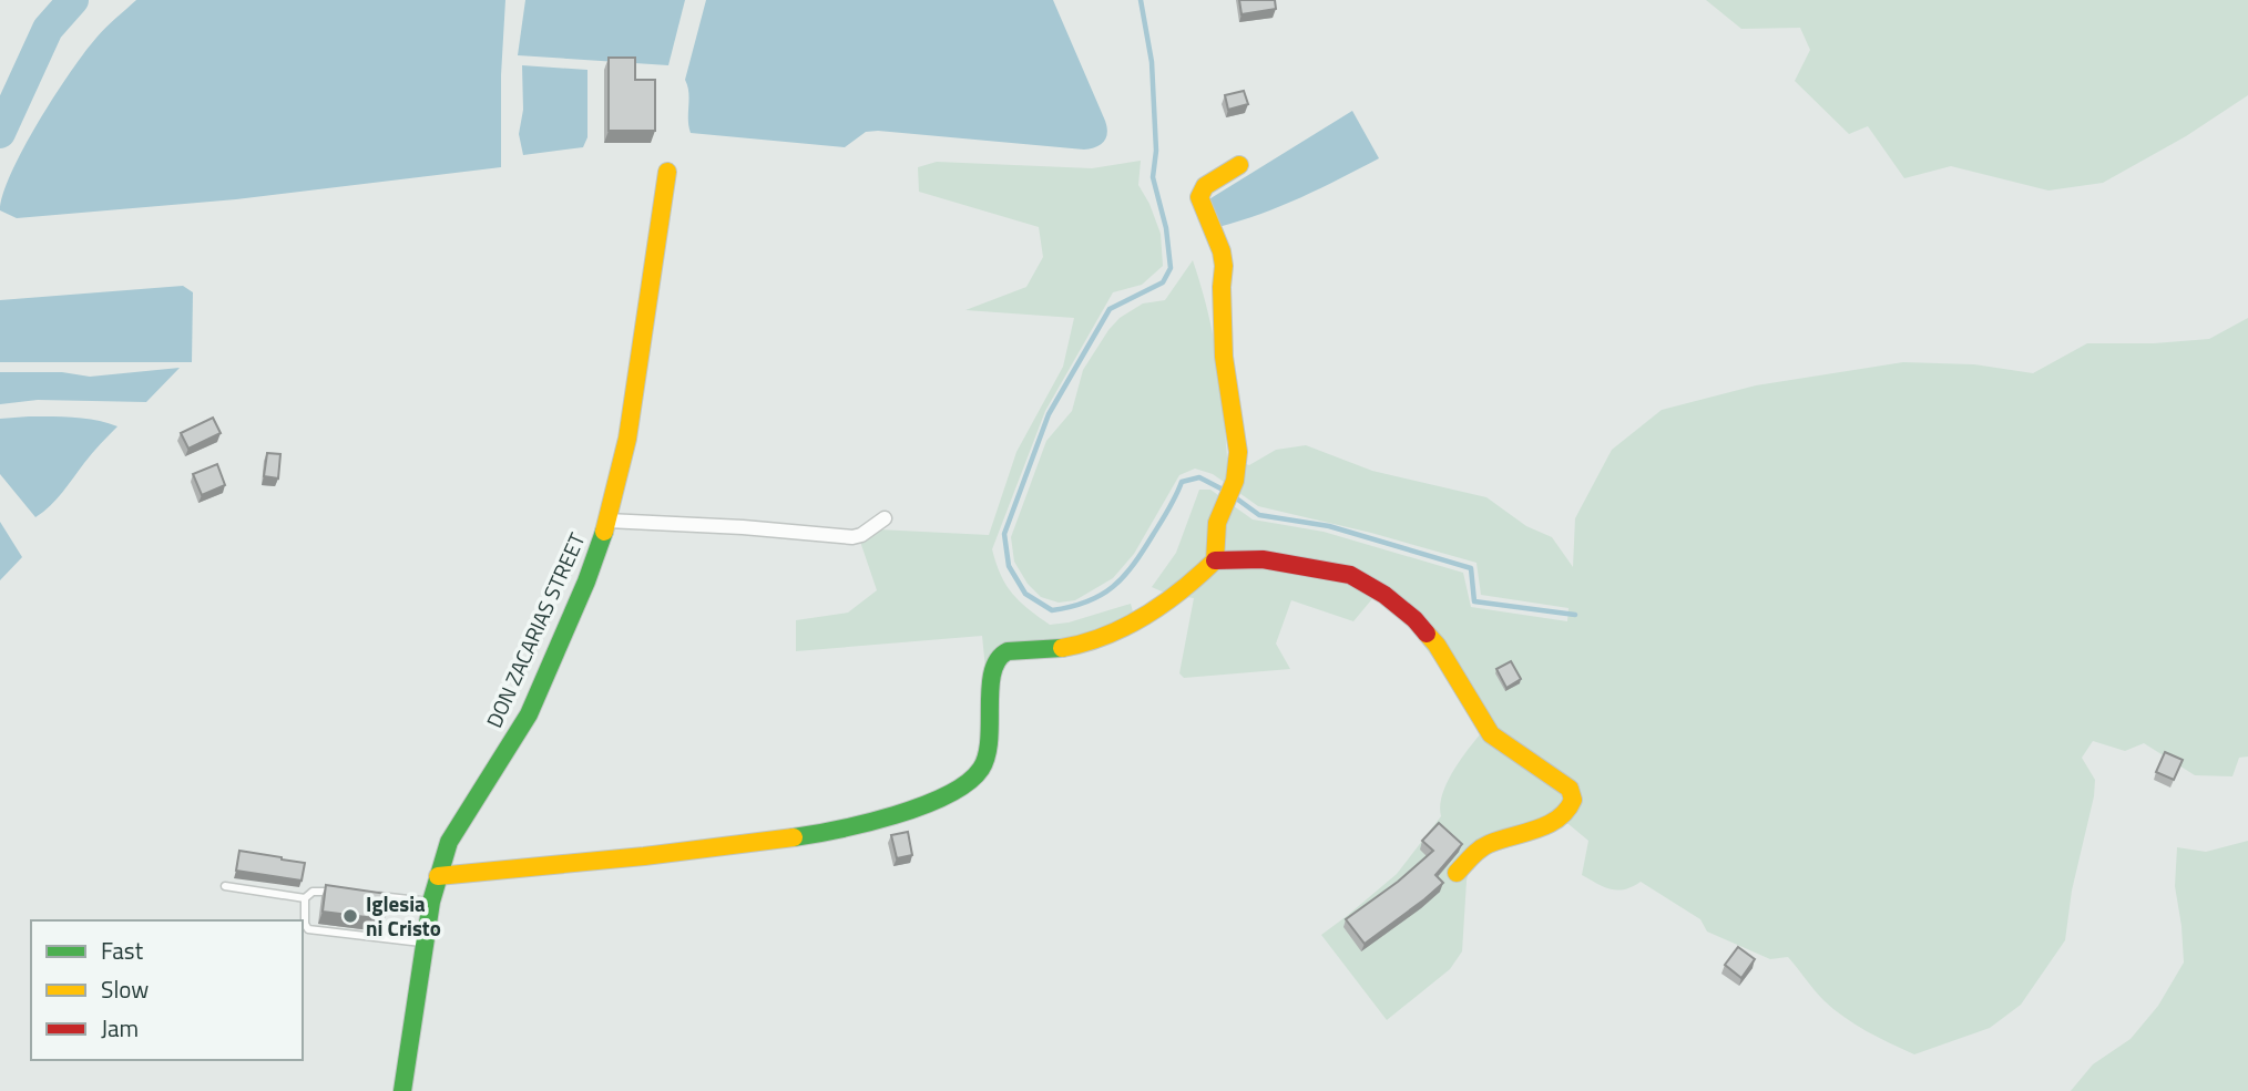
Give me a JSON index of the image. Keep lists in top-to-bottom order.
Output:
{
  "streets": {
    "street": ["DON ZACARIAS STREET"]
  },
  "places": ["Iglesia ni Cristo"],
  "legend": ["Fast", "Slow", "Jam"]
}
